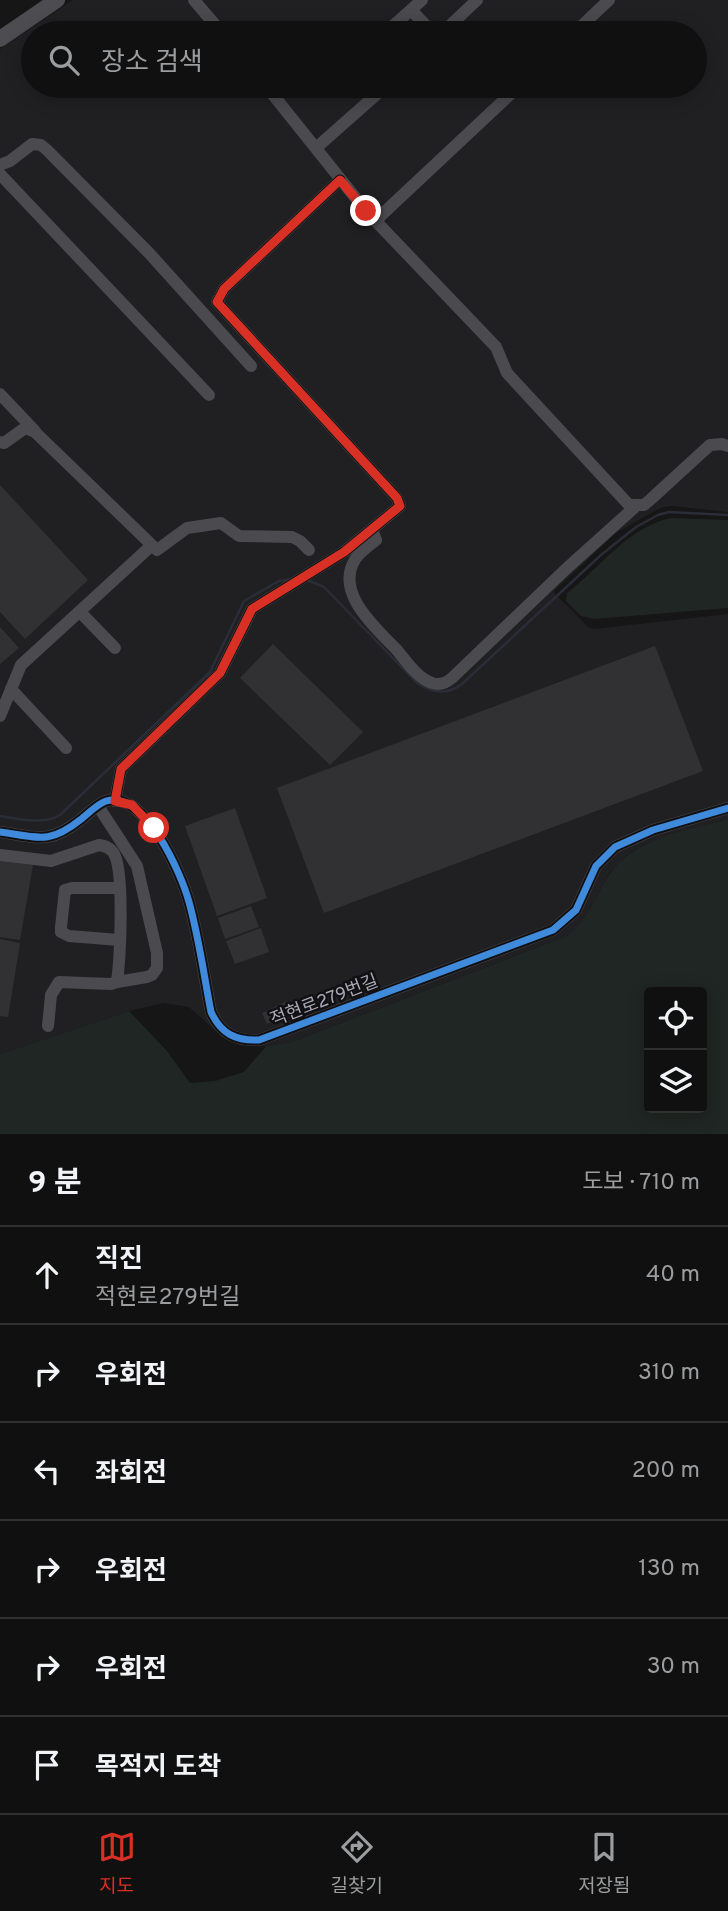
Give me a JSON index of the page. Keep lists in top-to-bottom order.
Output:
{
  "streets": {
    "street": ["적현로279번길"]
  },
  "page": {
    "search": "장소 검색",
    "heading": ["9 분", "도보 · 710 m"],
    "list": [
      ["직진", "적현로279번길", "40 m"],
      ["우회전", "310 m"],
      ["좌회전", "200 m"],
      ["우회전", "130 m"],
      ["우회전", "30 m"],
      "목적지 도착"
    ],
    "nav": ["지도", "길찾기", "저장됨"]
  }
}
